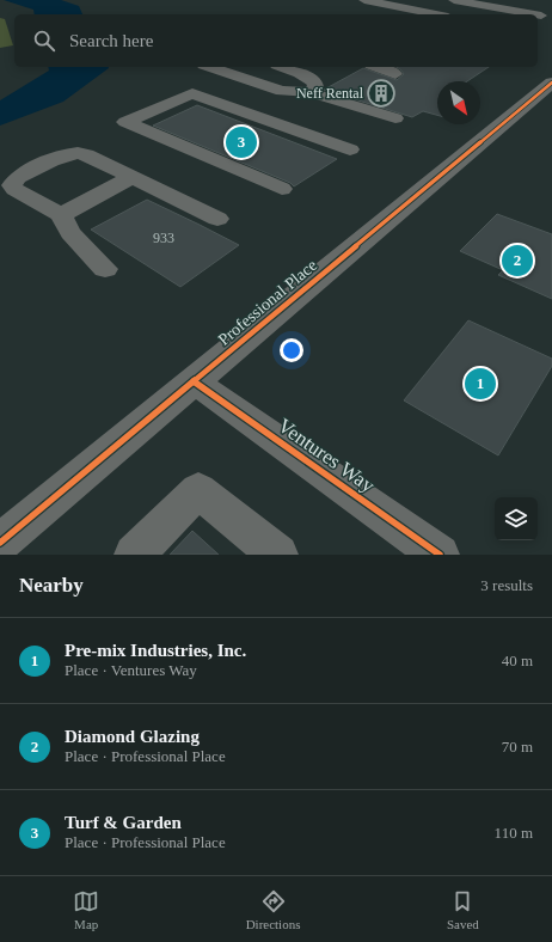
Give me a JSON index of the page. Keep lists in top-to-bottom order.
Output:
{
  "streets": {
    "street": ["Professional Place", "Ventures Way"]
  },
  "crossings": [
    ["Professional Place", "Ventures Way"]
  ],
  "places": {
    "building": ["Neff Rental"]
  },
  "house_numbers": ["933"],
  "north": "bottom right",
  "page": {
    "search": "Search here",
    "pins": ["3", "2", "1"],
    "heading": ["Nearby", "3 results"],
    "list": [
      {
        "mark": "1",
        "name": "Pre-mix Industries, Inc.",
        "note": "Place · Ventures Way",
        "value": "40 m"
      },
      {
        "mark": "2",
        "name": "Diamond Glazing",
        "note": "Place · Professional Place",
        "value": "70 m"
      },
      {
        "mark": "3",
        "name": "Turf & Garden",
        "note": "Place · Professional Place",
        "value": "110 m"
      }
    ],
    "nav": ["Map", "Directions", "Saved"]
  }
}
